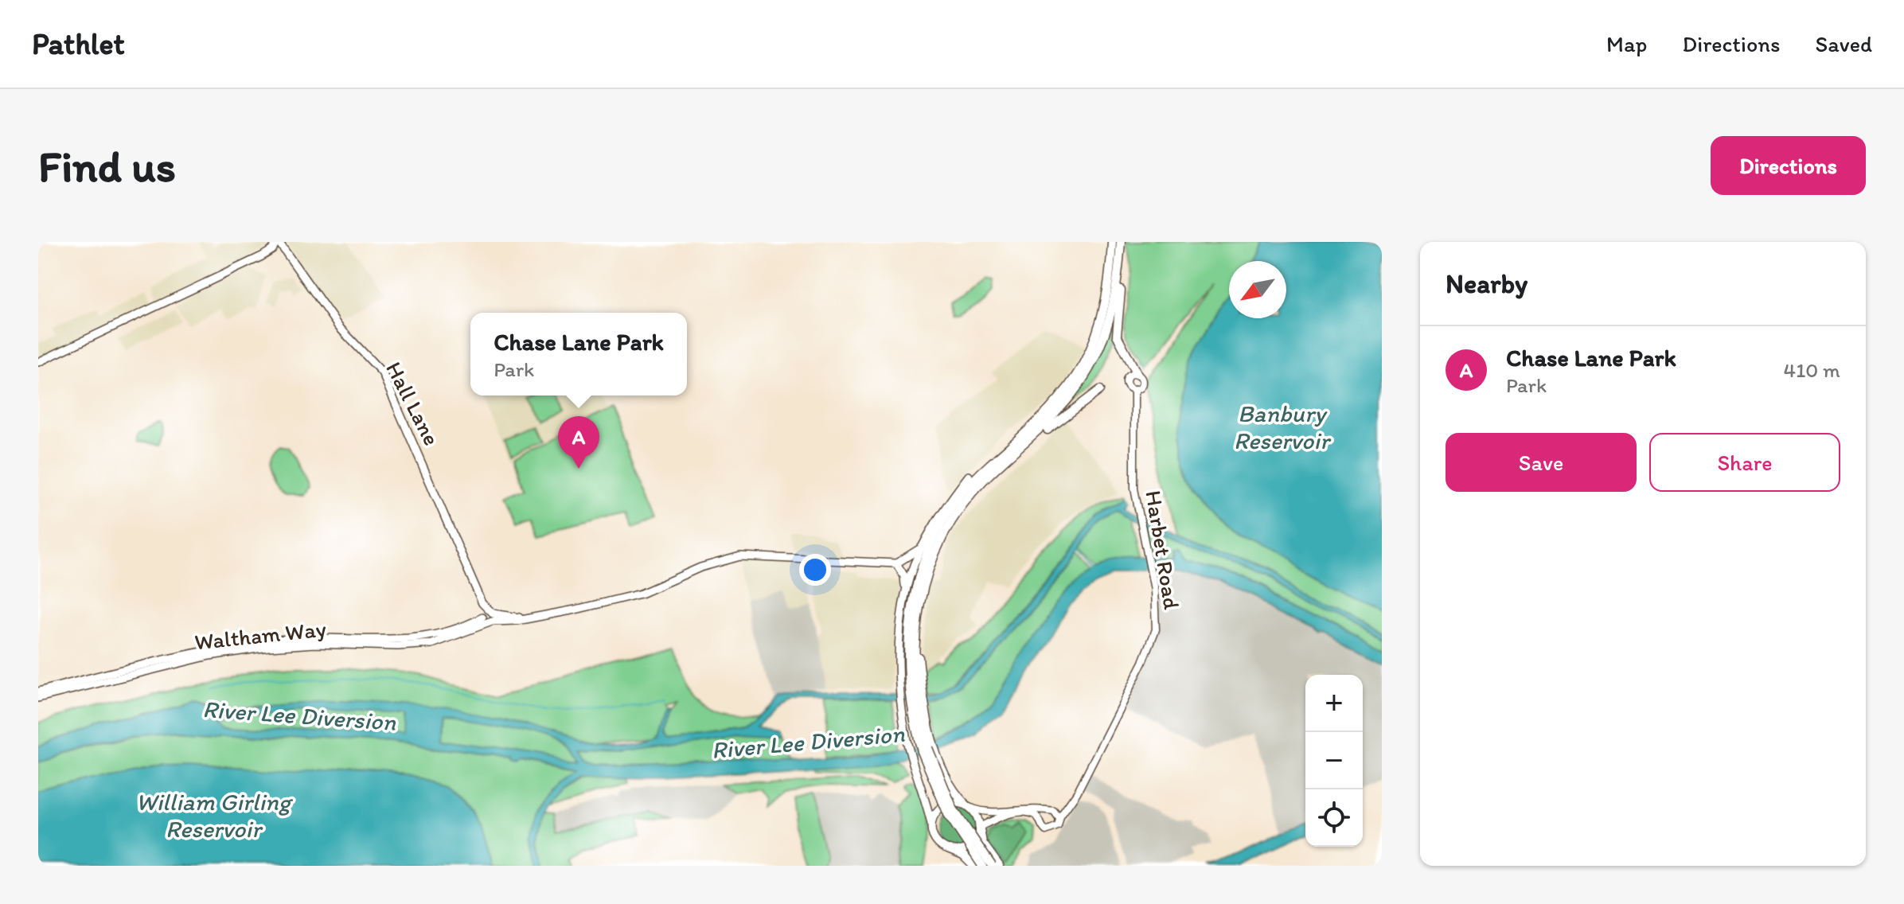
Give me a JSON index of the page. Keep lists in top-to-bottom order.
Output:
{
  "streets": {
    "main road": ["Hall Lane", "Waltham Way"],
    "street": ["Harbet Road"]
  },
  "crossings": [
    ["Hall Lane", "Waltham Way"]
  ],
  "water": ["Banbury Reservoir", "River Lee Diversion", "William Girling Reservoir"],
  "north": "bottom left",
  "page": {
    "header": "Pathlet",
    "nav": ["Map", "Directions", "Saved"],
    "buttons": [
      "Directions",
      ["Save", "Share"]
    ],
    "title": "Find us",
    "heading": "Nearby",
    "popup": ["Chase Lane Park", "Park"],
    "list": [
      {
        "mark": "A",
        "name": "Chase Lane Park",
        "note": "Park",
        "value": "410 m"
      }
    ],
    "pins": "A",
    "map_buttons": ["+", "−"]
  }
}
